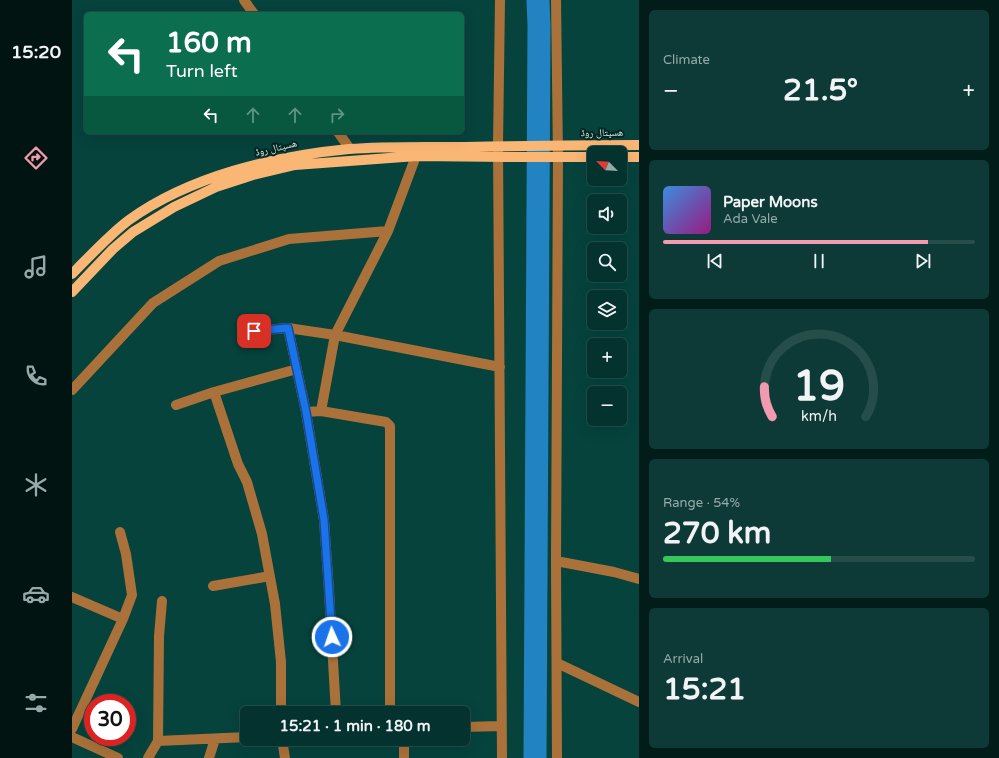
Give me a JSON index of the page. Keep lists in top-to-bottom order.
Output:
{
  "streets": {
    "main road": ["ھسپتال روڈ"]
  },
  "north": "top left",
  "page": {
    "tabs": "15:20",
    "tile": [
      "Climate",
      ["Range · 54%", "270 km"],
      ["Arrival", "15:21"]
    ],
    "turn": ["160 m", "Turn left"],
    "heat": ["−", "21.5°", "+"],
    "map_buttons": ["+", "−"],
    "song": ["Paper Moons", "Ada Vale"],
    "limit": "30",
    "trip": "15:21 · 1 min · 180 m",
    "gauge": ["19", "km/h"]
  }
}
